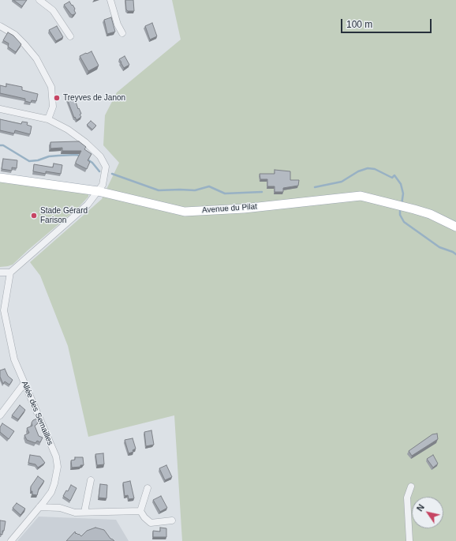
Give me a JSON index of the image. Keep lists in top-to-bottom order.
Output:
{
  "streets": {
    "main road": ["Avenue du Pilat"],
    "street": ["Allée des Semailles"]
  },
  "places": ["Treyves de Janon", "Stade Gérard Farison"],
  "scale_bar": "100 m",
  "north": "top left"
}
